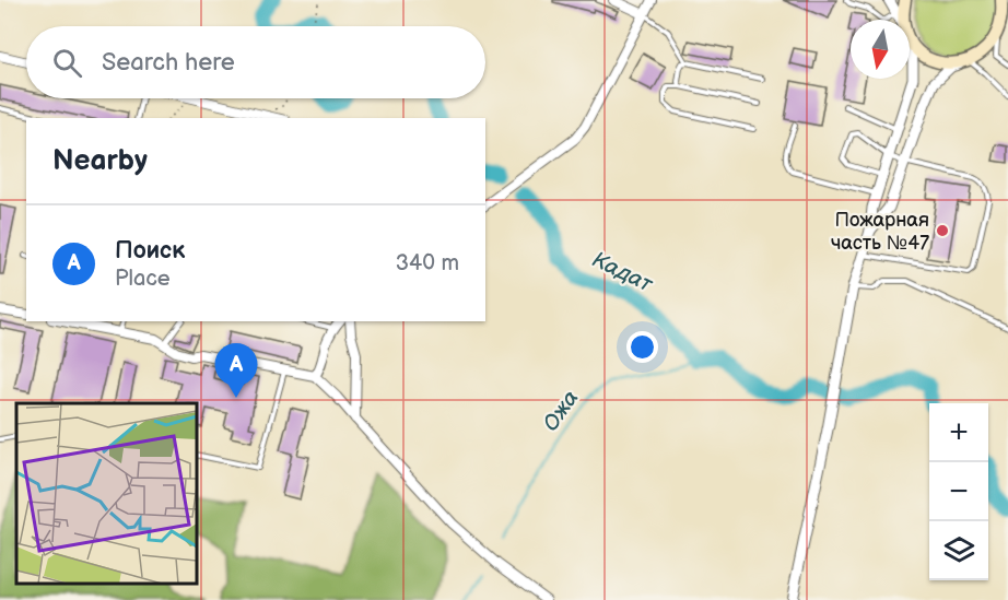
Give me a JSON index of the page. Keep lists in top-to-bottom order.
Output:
{
  "water": ["Кадат", "Ожа"],
  "places": ["Пожарная часть №47"],
  "north": "bottom",
  "page": {
    "search": "Search here",
    "heading": "Nearby",
    "list": [
      {
        "mark": "A",
        "name": "Поиск",
        "note": "Place",
        "value": "340 m"
      }
    ],
    "pins": "A",
    "map_buttons": ["+", "−"]
  }
}
